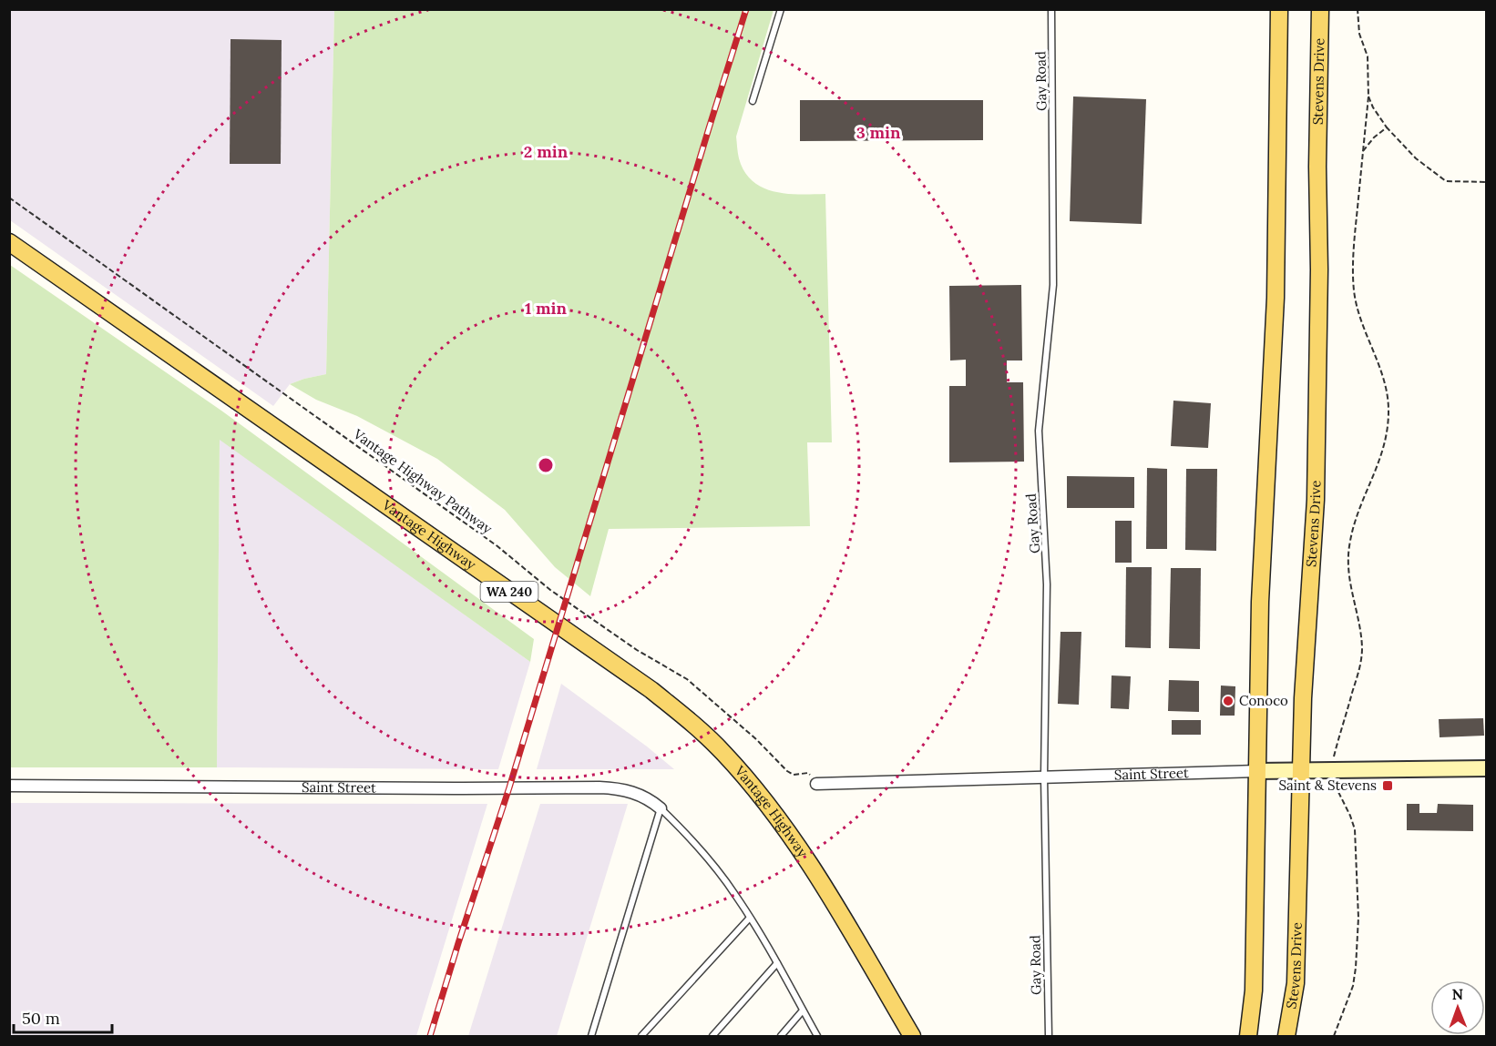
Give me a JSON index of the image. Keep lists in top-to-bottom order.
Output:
{
  "streets": {
    "main road": ["Stevens Drive", "Vantage Highway", "WA 240"],
    "street": ["Saint Street"],
    "lane": ["Gay Road"],
    "path": ["Vantage Highway Pathway"]
  },
  "crossings": [
    ["Gay Road", "Saint Street"],
    ["Stevens Drive", "Saint Street"],
    ["Vantage Highway Pathway", "Saint Street"]
  ],
  "places": {
    "other": ["Conoco"],
    "transit": ["Saint & Stevens"]
  },
  "scale_bar": "50 m",
  "north": "top",
  "rings": ["3 min", "2 min", "1 min"]
}
